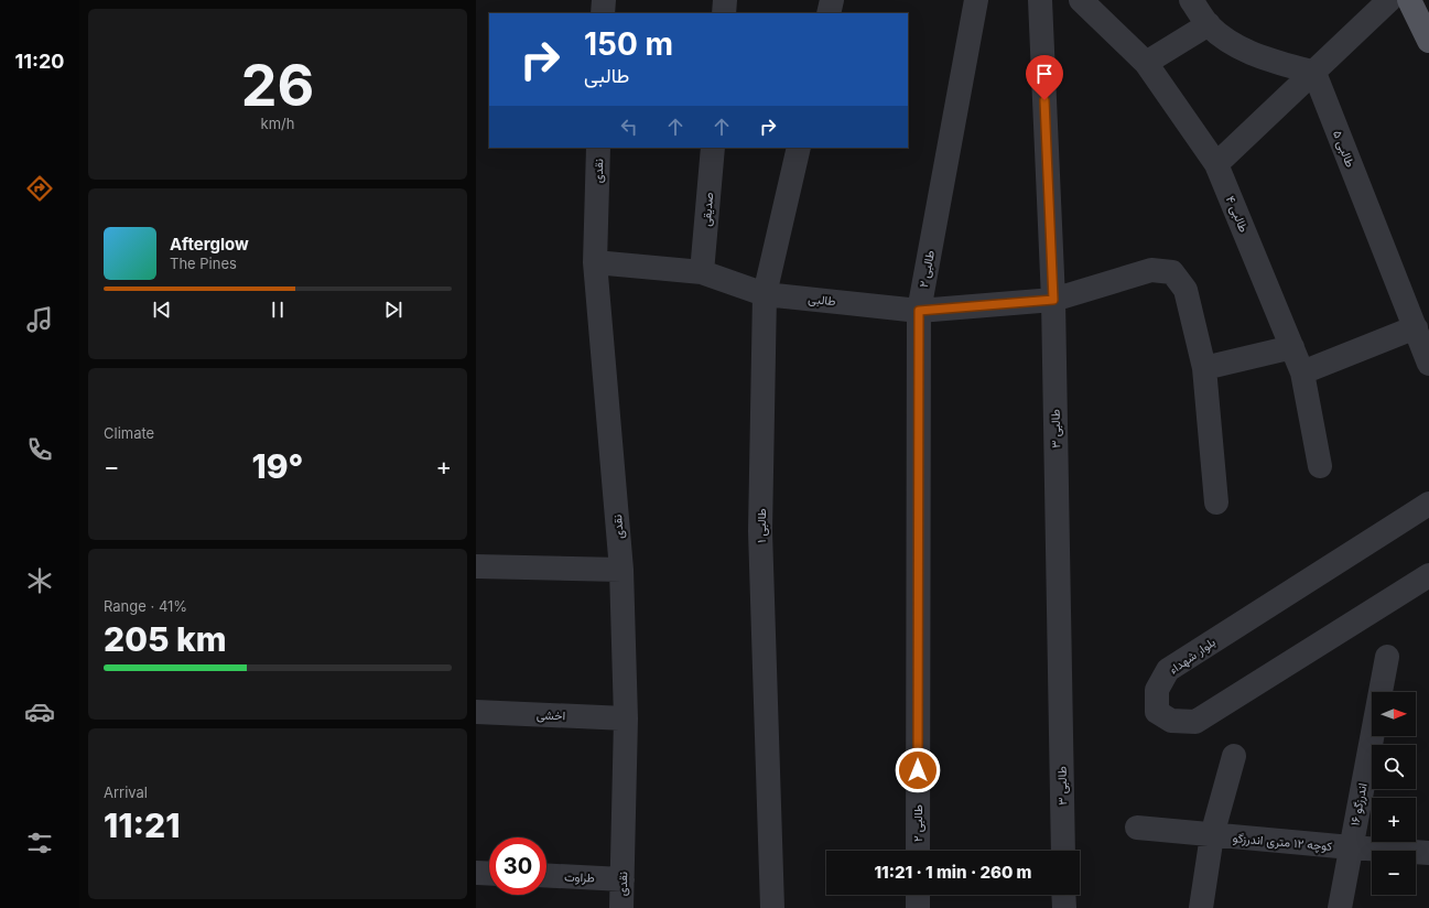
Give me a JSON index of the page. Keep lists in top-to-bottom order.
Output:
{
  "streets": {
    "street": [
      "طالبی ۵",
      "نقدی",
      "صدیقی",
      "طالبی ۴",
      "طالبی ۲",
      "طالبی",
      "طالبی ۳",
      "طالبی ۱",
      "بلوار شهداء",
      "اخشی",
      "اندرزگو ۱۶",
      "کوچه ۱۲ متری اندرزگو",
      "طراوت"
    ]
  },
  "crossings": [
    ["نقدی", "طالبی"],
    ["نقدی", "اخشی"],
    ["نقدی", "طراوت"],
    ["صدیقی", "طالبی"],
    ["طالبی ۲", "طالبی"],
    ["طالبی", "طالبی ۳"],
    ["طالبی", "طالبی ۱"],
    ["اندرزگو ۱۶", "کوچه ۱۲ متری اندرزگو"]
  ],
  "north": "right",
  "page": {
    "tabs": "11:20",
    "tile": [
      ["26", "km/h"],
      "Climate",
      ["Range · 41%", "205 km"],
      ["Arrival", "11:21"]
    ],
    "turn": ["150 m", "طالبی"],
    "song": ["Afterglow", "The Pines"],
    "heat": ["−", "19°", "+"],
    "map_buttons": ["+", "−"],
    "limit": "30",
    "trip": "11:21 · 1 min · 260 m"
  }
}
